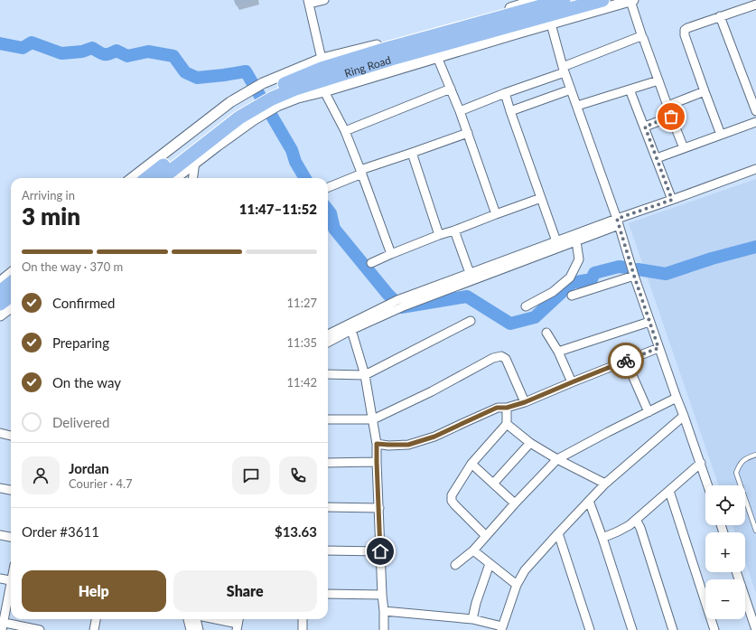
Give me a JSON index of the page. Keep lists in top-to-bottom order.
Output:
{
  "streets": {
    "highway": ["Ring Road"]
  },
  "page": {
    "heading": ["3 min", "Arriving in", "11:47–11:52"],
    "panel": [
      "Jordan",
      "Courier · 4.7",
      "Order #3611",
      "$13.63"
    ],
    "bar": "On the way · 370 m",
    "list": [
      ["Confirmed", "11:27"],
      ["Preparing", "11:35"],
      ["On the way", "11:42"],
      "Delivered"
    ],
    "map_buttons": ["+", "−"],
    "buttons": ["Help", "Share"]
  }
}
